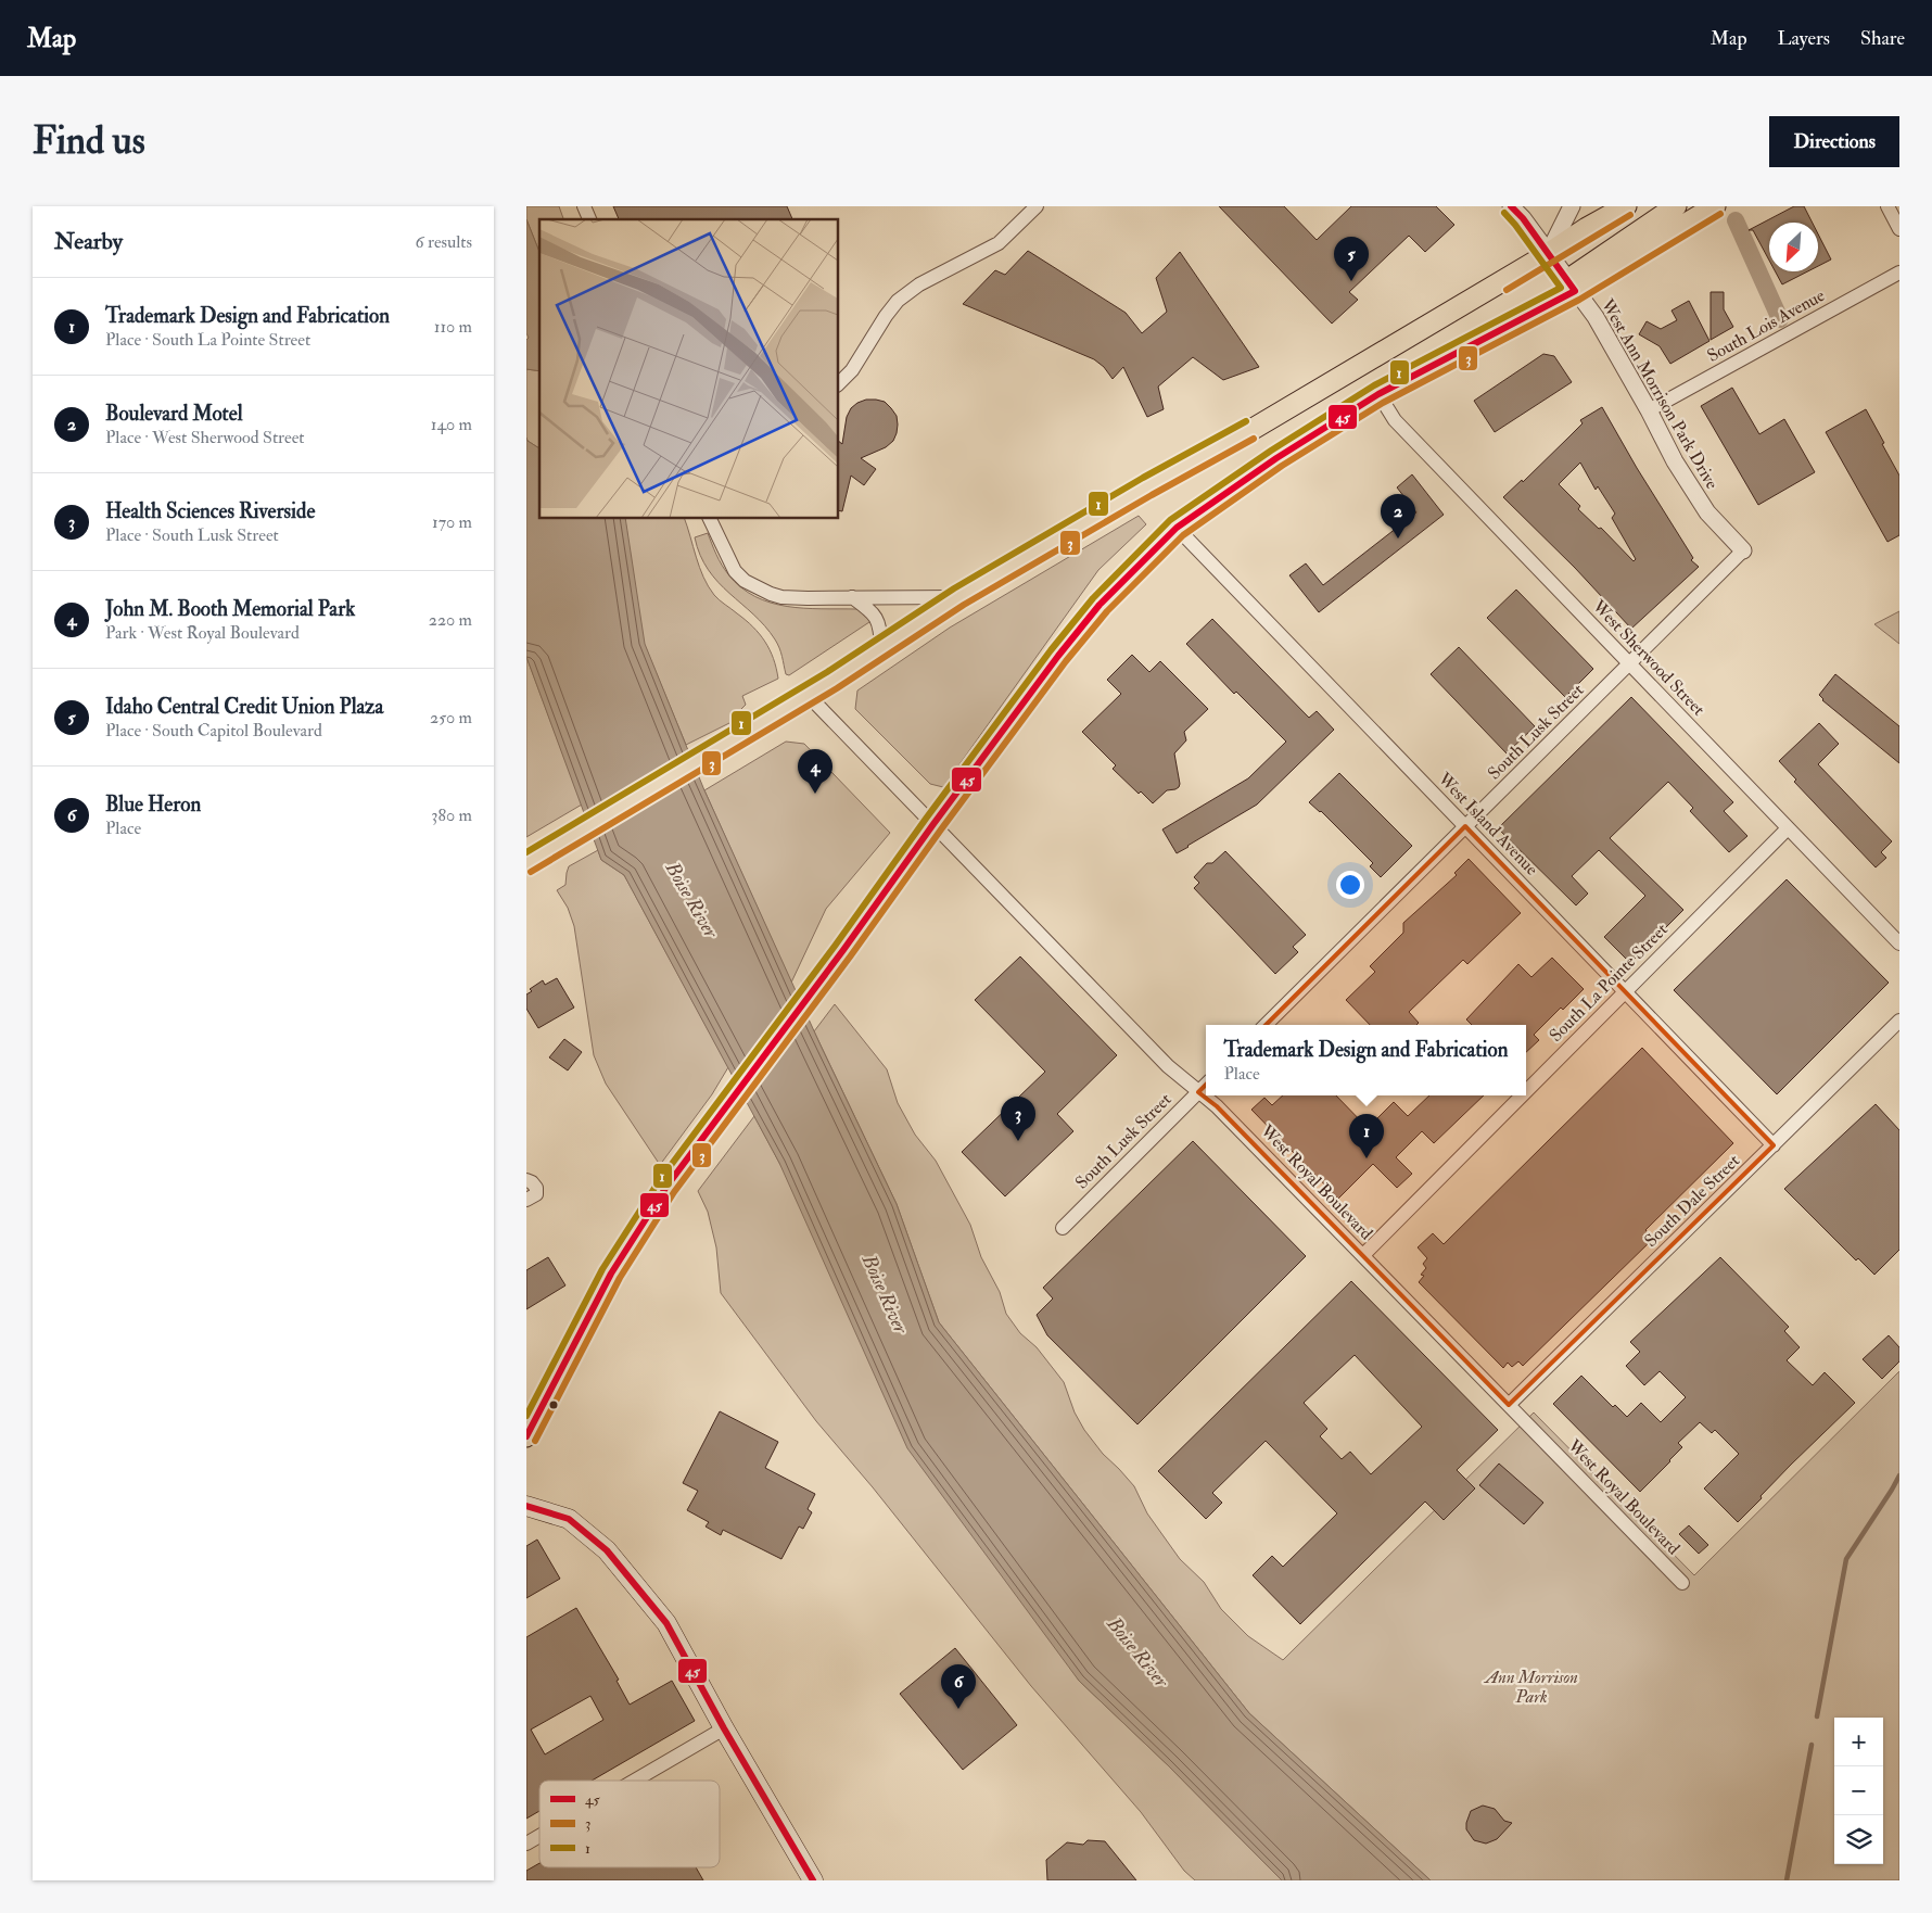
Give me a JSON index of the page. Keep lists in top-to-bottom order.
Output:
{
  "streets": {
    "street": [
      "South Lois Avenue",
      "West Ann Morrison Park Drive",
      "West Sherwood Street",
      "South Lusk Street",
      "West Island Avenue",
      "South La Pointe Street",
      "West Royal Boulevard",
      "South Dale Street"
    ]
  },
  "crossings": [
    ["South Lois Avenue", "West Ann Morrison Park Drive"],
    ["West Ann Morrison Park Drive", "South Lusk Street"],
    ["West Sherwood Street", "South Lusk Street"],
    ["West Sherwood Street", "South La Pointe Street"],
    ["South Lusk Street", "West Island Avenue"],
    ["South Lusk Street", "West Royal Boulevard"],
    ["West Island Avenue", "South La Pointe Street"],
    ["West Island Avenue", "South Dale Street"],
    ["South La Pointe Street", "West Royal Boulevard"],
    ["West Royal Boulevard", "South Dale Street"]
  ],
  "water": ["Boise River"],
  "parks": ["Ann Morrison Park"],
  "lines": ["transit line 45", "transit line 1", "transit line 3"],
  "legend": ["45", "3", "1"],
  "north": "bottom left",
  "page": {
    "header": "Map",
    "nav": ["Map", "Layers", "Share"],
    "buttons": "Directions",
    "title": "Find us",
    "heading": ["Nearby", "6 results"],
    "pins": [
      "5",
      "2",
      "4",
      "3",
      "1",
      "6"
    ],
    "list": [
      {
        "mark": "1",
        "name": "Trademark Design and Fabrication",
        "note": "Place · South La Pointe Street",
        "value": "110 m"
      },
      {
        "mark": "2",
        "name": "Boulevard Motel",
        "note": "Place · West Sherwood Street",
        "value": "140 m"
      },
      {
        "mark": "3",
        "name": "Health Sciences Riverside",
        "note": "Place · South Lusk Street",
        "value": "170 m"
      },
      {
        "mark": "4",
        "name": "John M. Booth Memorial Park",
        "note": "Park · West Royal Boulevard",
        "value": "220 m"
      },
      {
        "mark": "5",
        "name": "Idaho Central Credit Union Plaza",
        "note": "Place · South Capitol Boulevard",
        "value": "250 m"
      },
      {
        "mark": "6",
        "name": "Blue Heron",
        "note": "Place",
        "value": "380 m"
      }
    ],
    "popup": ["Trademark Design and Fabrication", "Place"],
    "map_buttons": ["+", "−"]
  }
}
